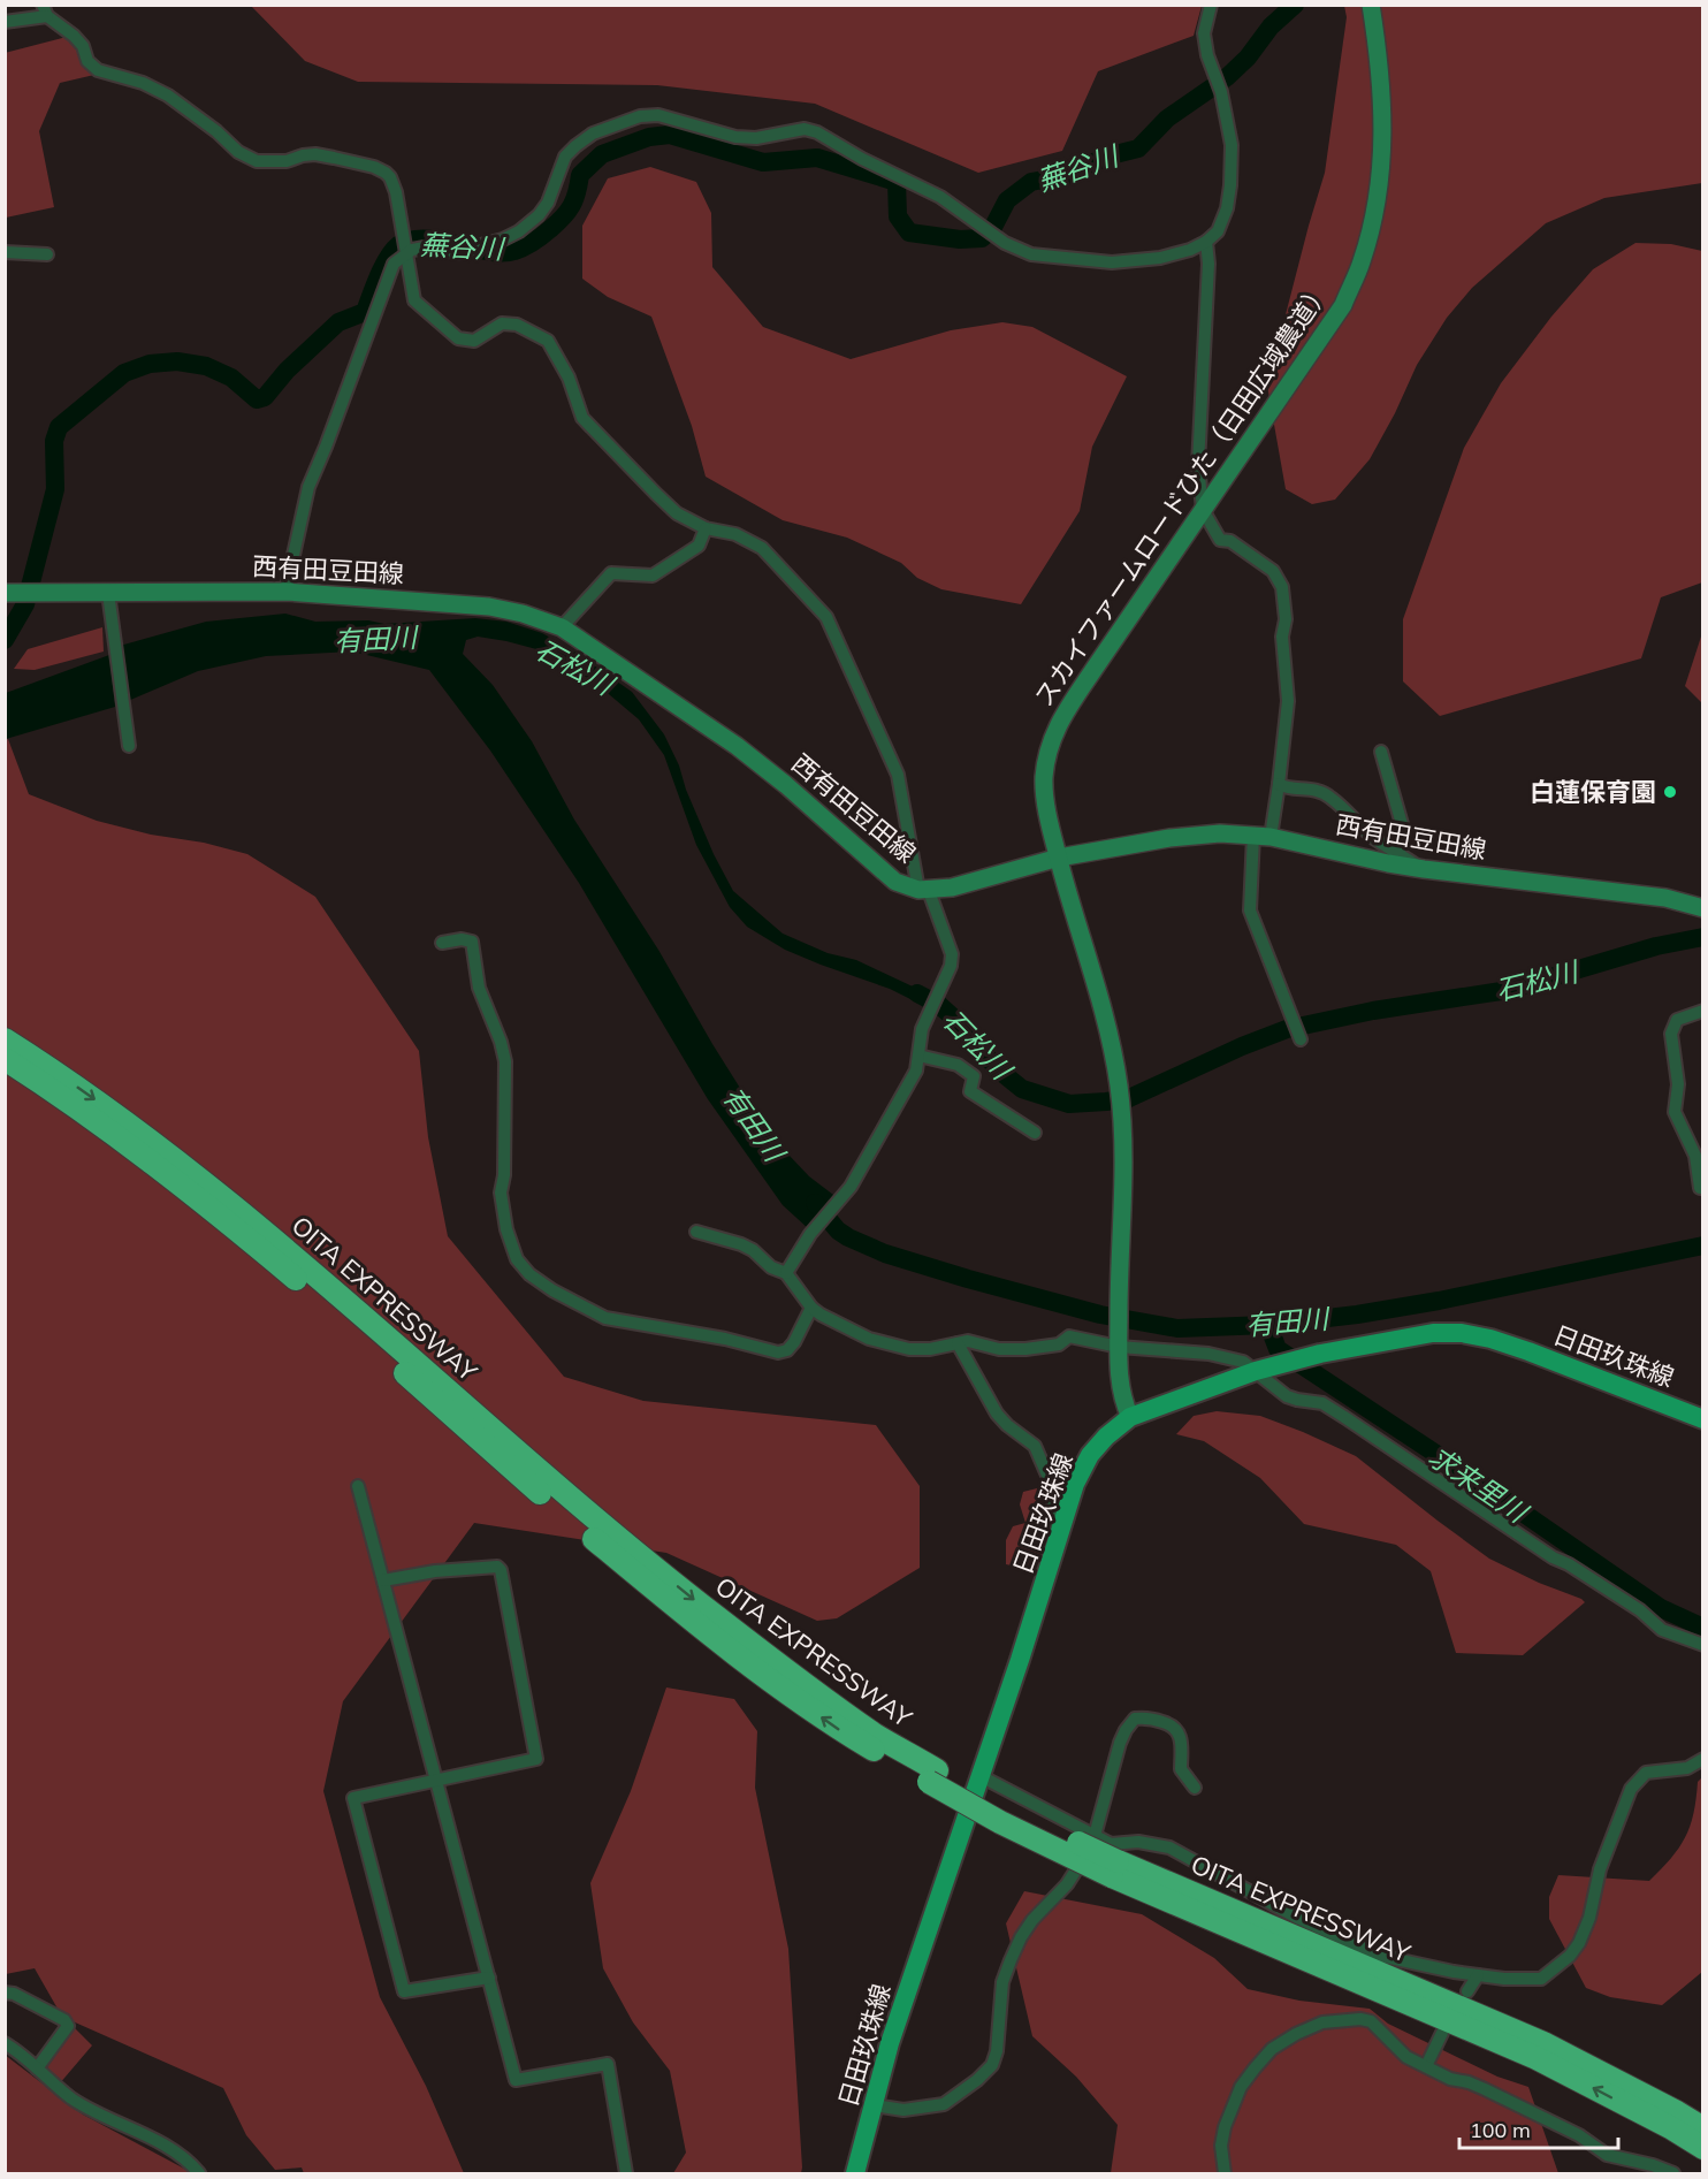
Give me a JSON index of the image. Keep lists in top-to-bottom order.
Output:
{
  "streets": {
    "highway": ["OITA EXPRESSWAY"],
    "main road": ["スカイファームロードひた（日田広域農道）", "西有田豆田線", "日田玖珠線"]
  },
  "crossings": [
    ["スカイファームロードひた（日田広域農道）", "西有田豆田線"],
    ["スカイファームロードひた（日田広域農道）", "日田玖珠線"]
  ],
  "water": [
    "蕪谷川",
    "有田川",
    "石松川",
    "求来里川"
  ],
  "places": ["白蓮保育園"],
  "scale_bar": "100 m"
}
